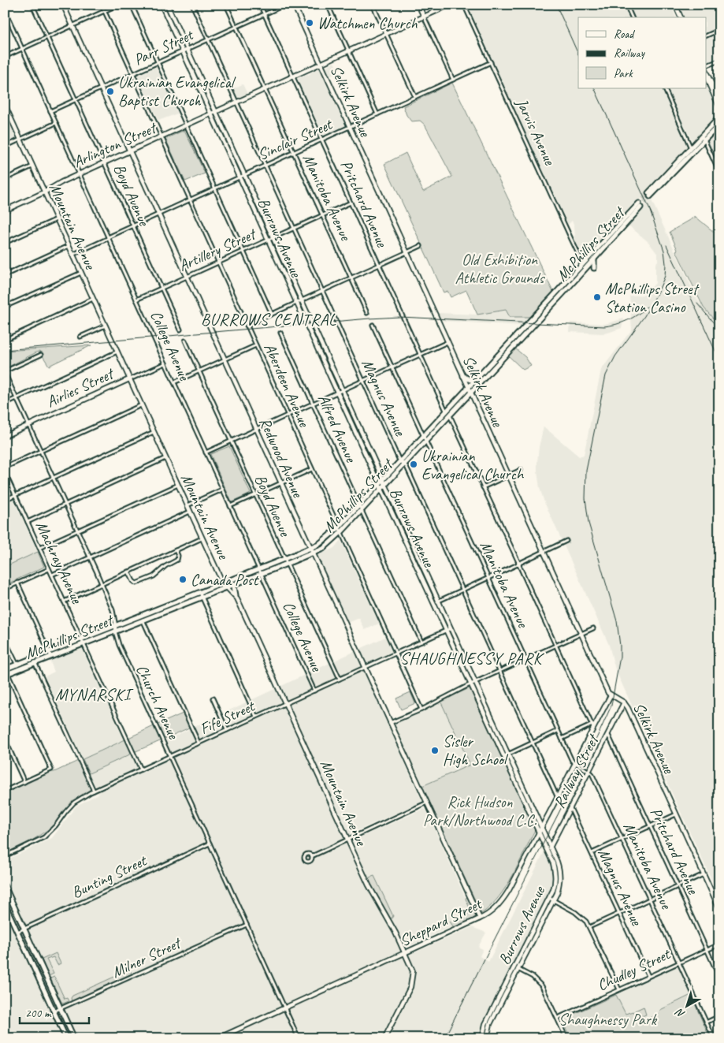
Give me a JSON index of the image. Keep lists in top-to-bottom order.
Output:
{
  "streets": {
    "main road": ["McPhillips Street"],
    "street": [
      "Parr Street",
      "Selkirk Avenue",
      "Jarvis Avenue",
      "Sinclair Street",
      "Arlington Street",
      "Boyd Avenue",
      "Manitoba Avenue",
      "Pritchard Avenue",
      "Mountain Avenue",
      "Burrows Avenue",
      "Artillery Street",
      "College Avenue",
      "Aberdeen Avenue",
      "Airlies Street",
      "Magnus Avenue",
      "Alfred Avenue",
      "Redwood Avenue",
      "Machray Avenue",
      "Church Avenue",
      "Fife Street",
      "Railway Street",
      "Bunting Street",
      "Sheppard Street",
      "Milner Street",
      "Chudley Street"
    ]
  },
  "crossings": [
    ["Parr Street", "Boyd Avenue"],
    ["Parr Street", "Manitoba Avenue"],
    ["Parr Street", "Pritchard Avenue"],
    ["Parr Street", "Burrows Avenue"],
    ["Parr Street", "College Avenue"],
    ["Parr Street", "Aberdeen Avenue"],
    ["Parr Street", "Magnus Avenue"],
    ["Parr Street", "Redwood Avenue"],
    ["Selkirk Avenue", "Sinclair Street"],
    ["Selkirk Avenue", "Arlington Street"],
    ["Selkirk Avenue", "McPhillips Street"],
    ["Selkirk Avenue", "Railway Street"],
    ["Selkirk Avenue", "Sheppard Street"],
    ["Jarvis Avenue", "Sinclair Street"],
    ["Jarvis Avenue", "McPhillips Street"],
    ["Sinclair Street", "Boyd Avenue"],
    ["Sinclair Street", "Manitoba Avenue"],
    ["Sinclair Street", "Pritchard Avenue"],
    ["Sinclair Street", "Mountain Avenue"],
    ["Sinclair Street", "Burrows Avenue"],
    ["Sinclair Street", "College Avenue"],
    ["Sinclair Street", "Aberdeen Avenue"],
    ["Sinclair Street", "Magnus Avenue"],
    ["Sinclair Street", "Redwood Avenue"],
    ["Arlington Street", "Boyd Avenue"],
    ["Arlington Street", "Manitoba Avenue"],
    ["Arlington Street", "Pritchard Avenue"],
    ["Arlington Street", "Mountain Avenue"],
    ["Arlington Street", "Burrows Avenue"],
    ["Arlington Street", "College Avenue"],
    ["Arlington Street", "Aberdeen Avenue"],
    ["Arlington Street", "Magnus Avenue"],
    ["Arlington Street", "Redwood Avenue"],
    ["Boyd Avenue", "McPhillips Street"],
    ["Boyd Avenue", "Artillery Street"],
    ["Boyd Avenue", "Fife Street"],
    ["Manitoba Avenue", "McPhillips Street"],
    ["Manitoba Avenue", "Artillery Street"],
    ["Manitoba Avenue", "Railway Street"],
    ["Manitoba Avenue", "Sheppard Street"],
    ["Manitoba Avenue", "Chudley Street"],
    ["Pritchard Avenue", "McPhillips Street"],
    ["Pritchard Avenue", "Artillery Street"],
    ["Pritchard Avenue", "Railway Street"],
    ["Pritchard Avenue", "Sheppard Street"],
    ["Pritchard Avenue", "Chudley Street"],
    ["Mountain Avenue", "McPhillips Street"],
    ["Mountain Avenue", "Airlies Street"],
    ["Mountain Avenue", "Fife Street"],
    ["Mountain Avenue", "Sheppard Street"],
    ["Burrows Avenue", "McPhillips Street"],
    ["Burrows Avenue", "Artillery Street"],
    ["Burrows Avenue", "Fife Street"],
    ["Burrows Avenue", "Railway Street"],
    ["Burrows Avenue", "Sheppard Street"],
    ["McPhillips Street", "College Avenue"],
    ["McPhillips Street", "Aberdeen Avenue"],
    ["McPhillips Street", "Magnus Avenue"],
    ["McPhillips Street", "Alfred Avenue"],
    ["McPhillips Street", "Redwood Avenue"],
    ["McPhillips Street", "Machray Avenue"],
    ["McPhillips Street", "Church Avenue"],
    ["Artillery Street", "College Avenue"],
    ["Artillery Street", "Aberdeen Avenue"],
    ["Artillery Street", "Magnus Avenue"],
    ["Artillery Street", "Redwood Avenue"],
    ["College Avenue", "Airlies Street"],
    ["College Avenue", "Fife Street"],
    ["Aberdeen Avenue", "Fife Street"],
    ["Airlies Street", "Church Avenue"],
    ["Magnus Avenue", "Railway Street"],
    ["Magnus Avenue", "Sheppard Street"],
    ["Magnus Avenue", "Chudley Street"],
    ["Alfred Avenue", "Fife Street"],
    ["Redwood Avenue", "Fife Street"],
    ["Redwood Avenue", "Sheppard Street"],
    ["Machray Avenue", "Fife Street"],
    ["Church Avenue", "Fife Street"],
    ["Church Avenue", "Bunting Street"],
    ["Church Avenue", "Sheppard Street"],
    ["Church Avenue", "Milner Street"]
  ],
  "districts": ["BURROWS CENTRAL", "SHAUGHNESSY PARK", "MYNARSKI"],
  "parks": ["Old Exhibition Athletic Grounds", "Rick Hudson Park/Northwood C.C.", "Shaughnessy Park"],
  "places": [
    "Watchmen Church",
    "Ukrainian Evangelical Baptist Church",
    "McPhillips Street Station Casino",
    "Ukrainian Evangelical Church",
    "Canada Post",
    "Sisler High School"
  ],
  "legend": ["Road", "Railway", "Park"],
  "scale_bar": "200 m",
  "north": "bottom left"
}
